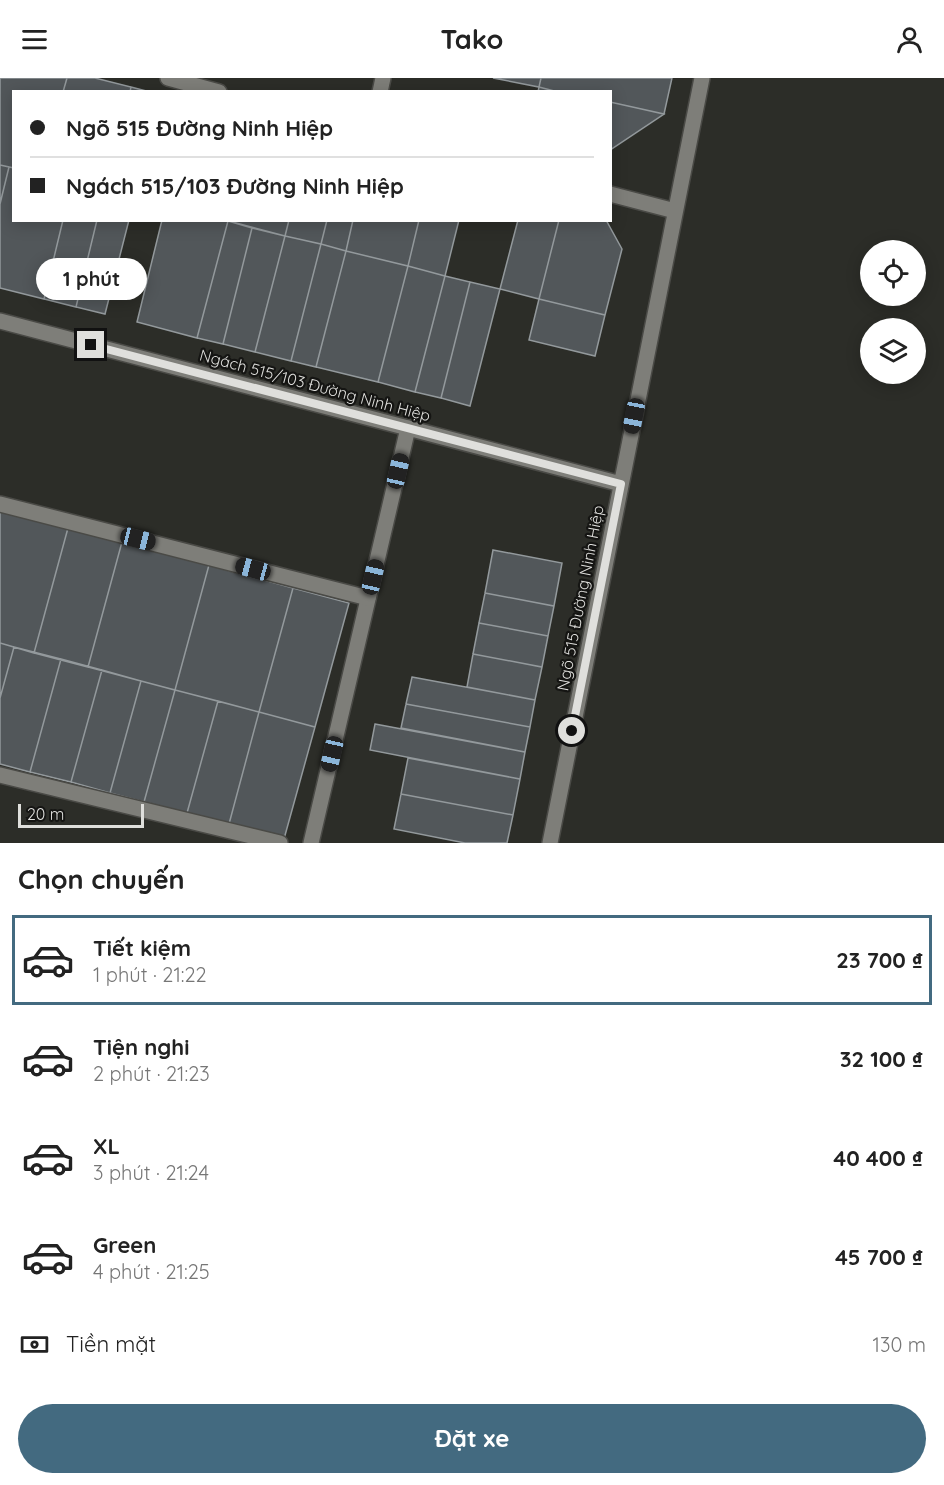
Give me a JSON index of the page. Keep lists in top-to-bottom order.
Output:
{
  "streets": {
    "street": ["Ngách 515/103 Đường Ninh Hiệp", "Ngõ 515 Đường Ninh Hiệp"]
  },
  "crossings": [
    ["Ngách 515/103 Đường Ninh Hiệp", "Ngõ 515 Đường Ninh Hiệp"]
  ],
  "scale_bar": "20 m",
  "page": {
    "header": "Tako",
    "banner": ["Ngõ 515 Đường Ninh Hiệp", "Ngách 515/103 Đường Ninh Hiệp"],
    "bubble": "1 phút",
    "scale": "20 m",
    "heading": "Chọn chuyến",
    "list": [
      {
        "name": "Tiết kiệm",
        "note": "1 phút · 21:22",
        "value": "23 700 ₫"
      },
      {
        "name": "Tiện nghi",
        "note": "2 phút · 21:23",
        "value": "32 100 ₫"
      },
      {
        "name": "XL",
        "note": "3 phút · 21:24",
        "value": "40 400 ₫"
      },
      {
        "name": "Green",
        "note": "4 phút · 21:25",
        "value": "45 700 ₫"
      }
    ],
    "pay": ["Tiền mặt", "130 m"],
    "buttons": "Đặt xe"
  }
}
